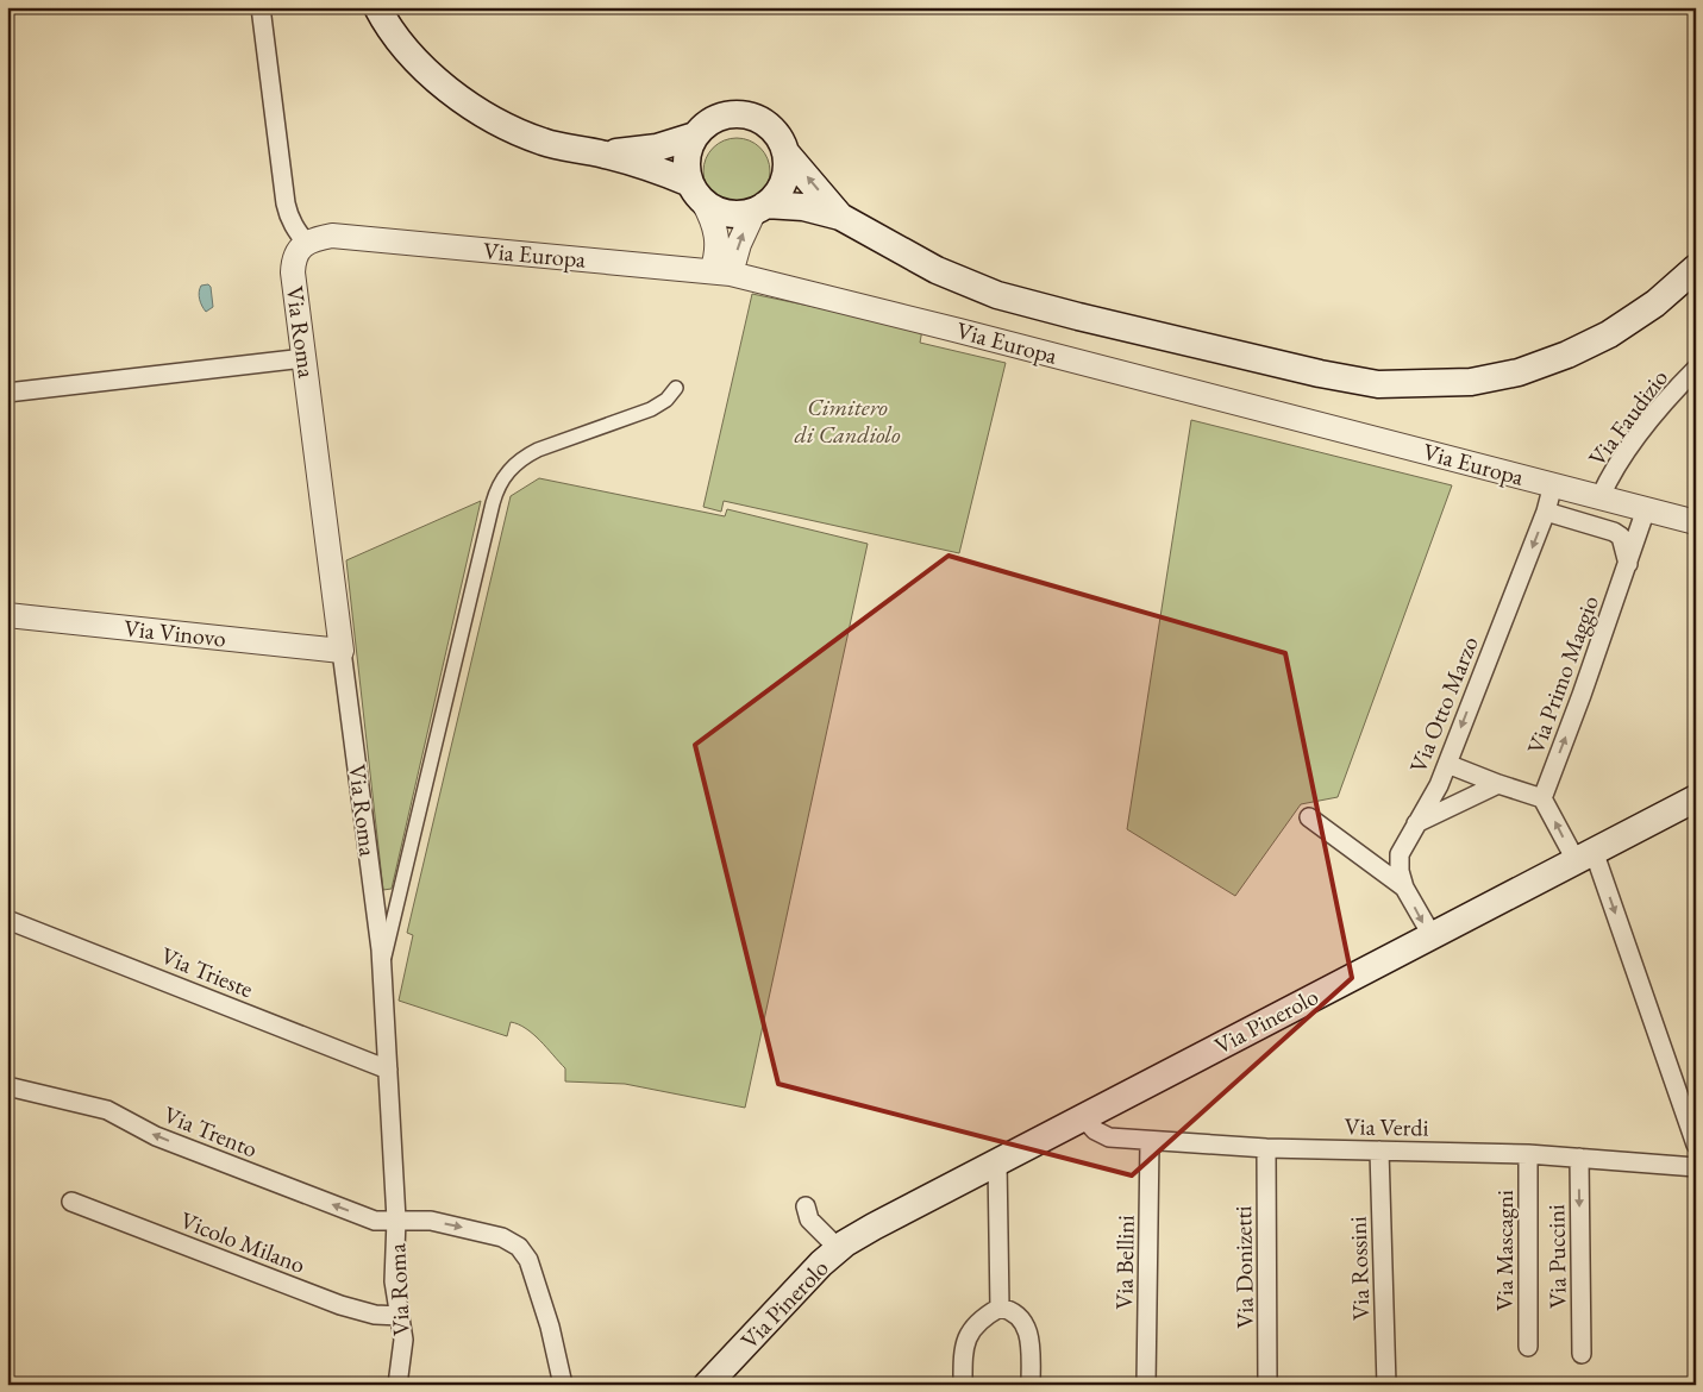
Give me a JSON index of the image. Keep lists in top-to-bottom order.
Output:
{
  "streets": {
    "main road": ["Via Pinerolo"],
    "street": [
      "Via Europa",
      "Via Roma",
      "Via Faudizio",
      "Via Vinovo",
      "Via Primo Maggio",
      "Via Otto Marzo",
      "Via Trieste",
      "Via Verdi",
      "Via Trento",
      "Vicolo Milano",
      "Via Mascagni",
      "Via Puccini",
      "Via Bellini",
      "Via Donizetti",
      "Via Rossini"
    ]
  },
  "crossings": [
    ["Via Europa", "Via Roma"],
    ["Via Europa", "Via Faudizio"],
    ["Via Europa", "Via Primo Maggio"],
    ["Via Europa", "Via Otto Marzo"],
    ["Via Roma", "Via Vinovo"],
    ["Via Roma", "Via Trieste"],
    ["Via Roma", "Via Trento"],
    ["Via Roma", "Vicolo Milano"],
    ["Via Otto Marzo", "Via Pinerolo"],
    ["Via Pinerolo", "Via Verdi"],
    ["Via Verdi", "Via Mascagni"],
    ["Via Verdi", "Via Puccini"],
    ["Via Verdi", "Via Bellini"],
    ["Via Verdi", "Via Donizetti"],
    ["Via Verdi", "Via Rossini"]
  ],
  "one_way": ["Via Primo Maggio", "Via Otto Marzo", "Via Puccini"],
  "parks": ["Cimitero di Candiolo"]
}
